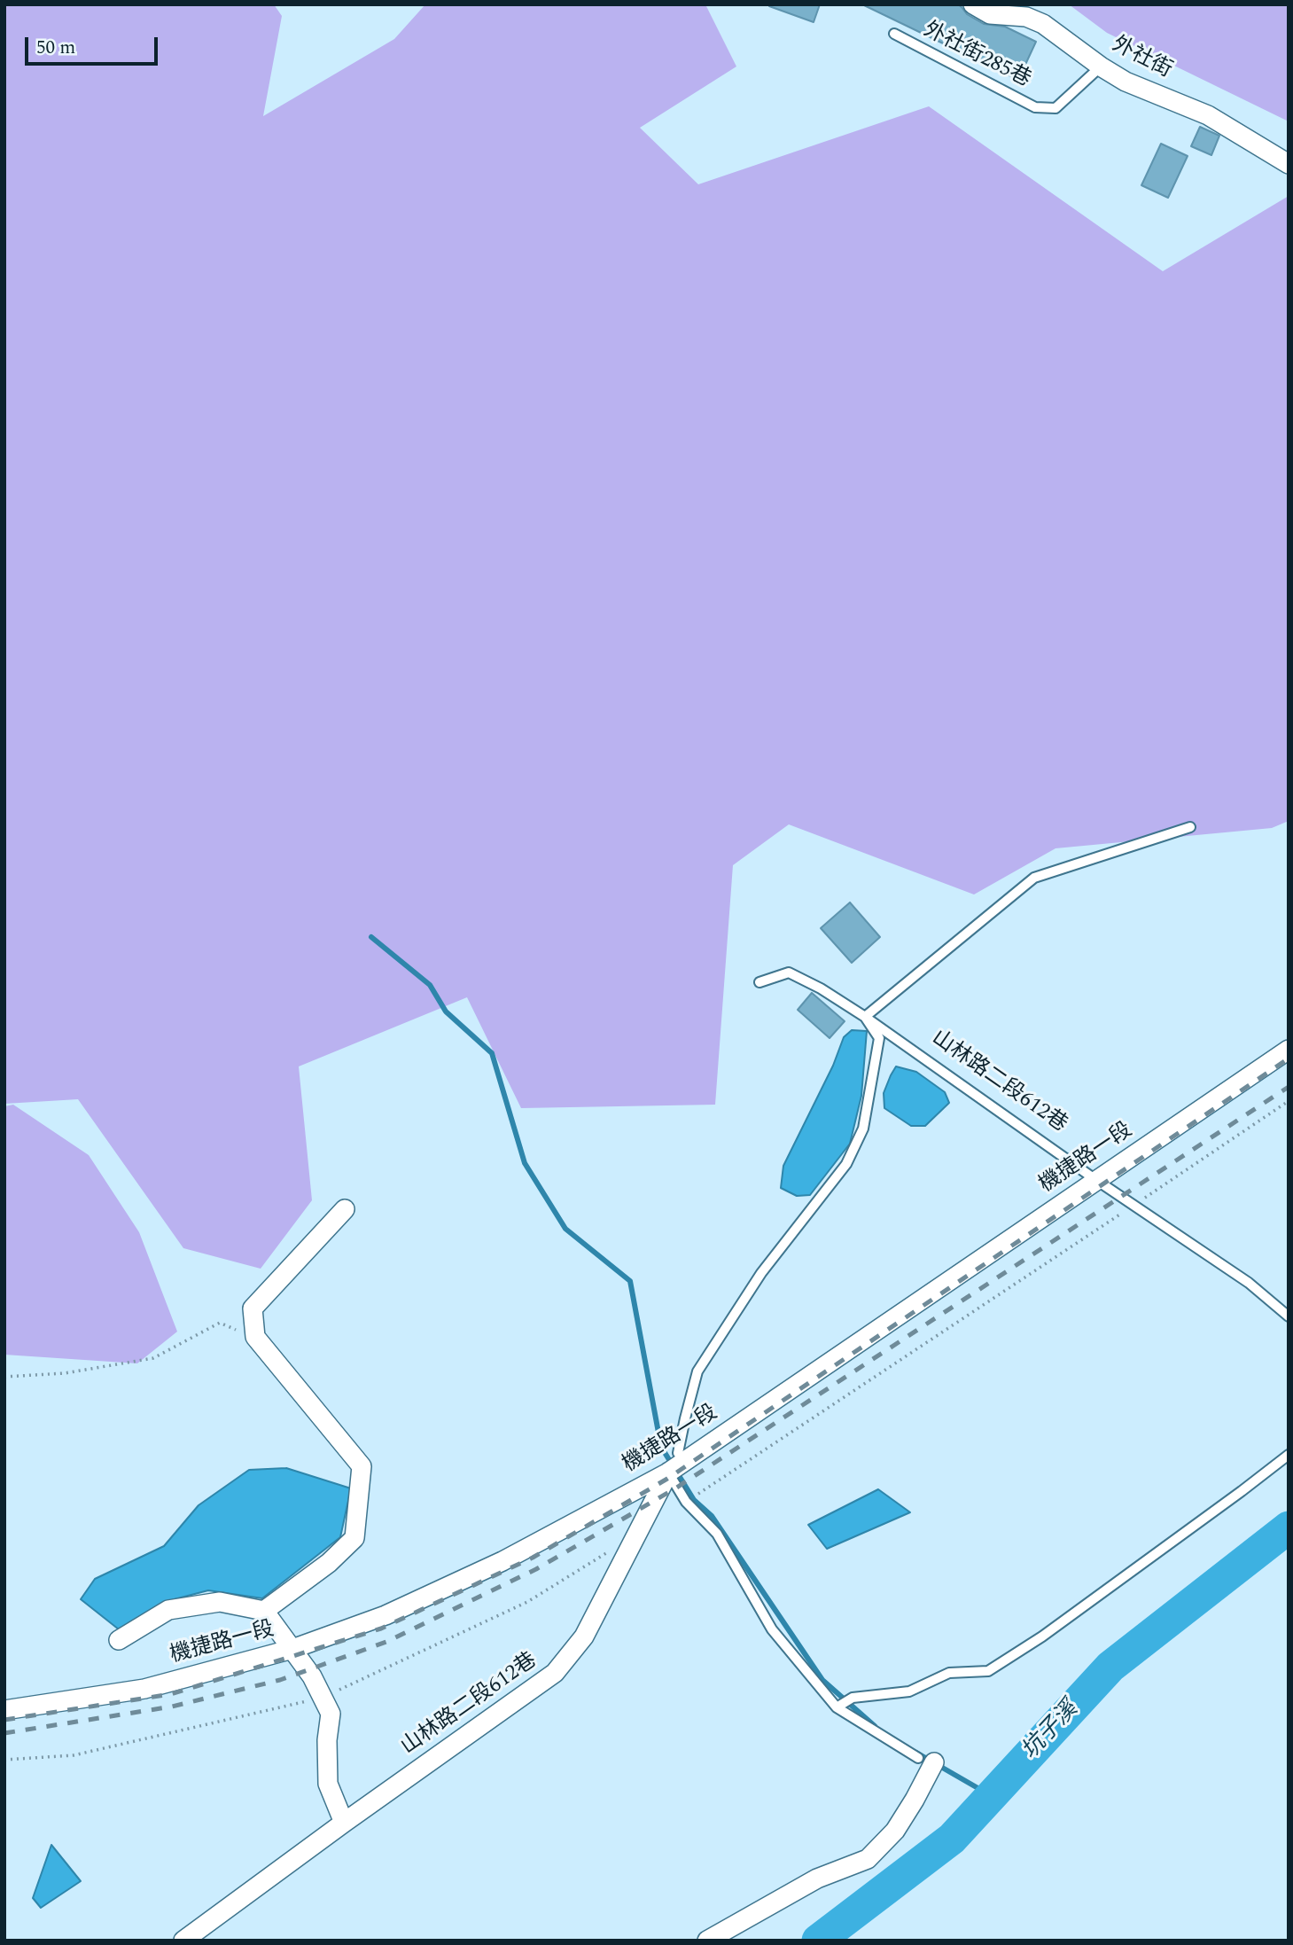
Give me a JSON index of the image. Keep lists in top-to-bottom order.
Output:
{
  "streets": {
    "street": ["外社街", "山林路二段612巷", "機捷路一段"],
    "lane": ["外社街285巷"]
  },
  "crossings": [
    ["外社街285巷", "外社街"],
    ["山林路二段612巷", "機捷路一段"]
  ],
  "water": ["坑子溪"],
  "scale_bar": "50 m"
}
